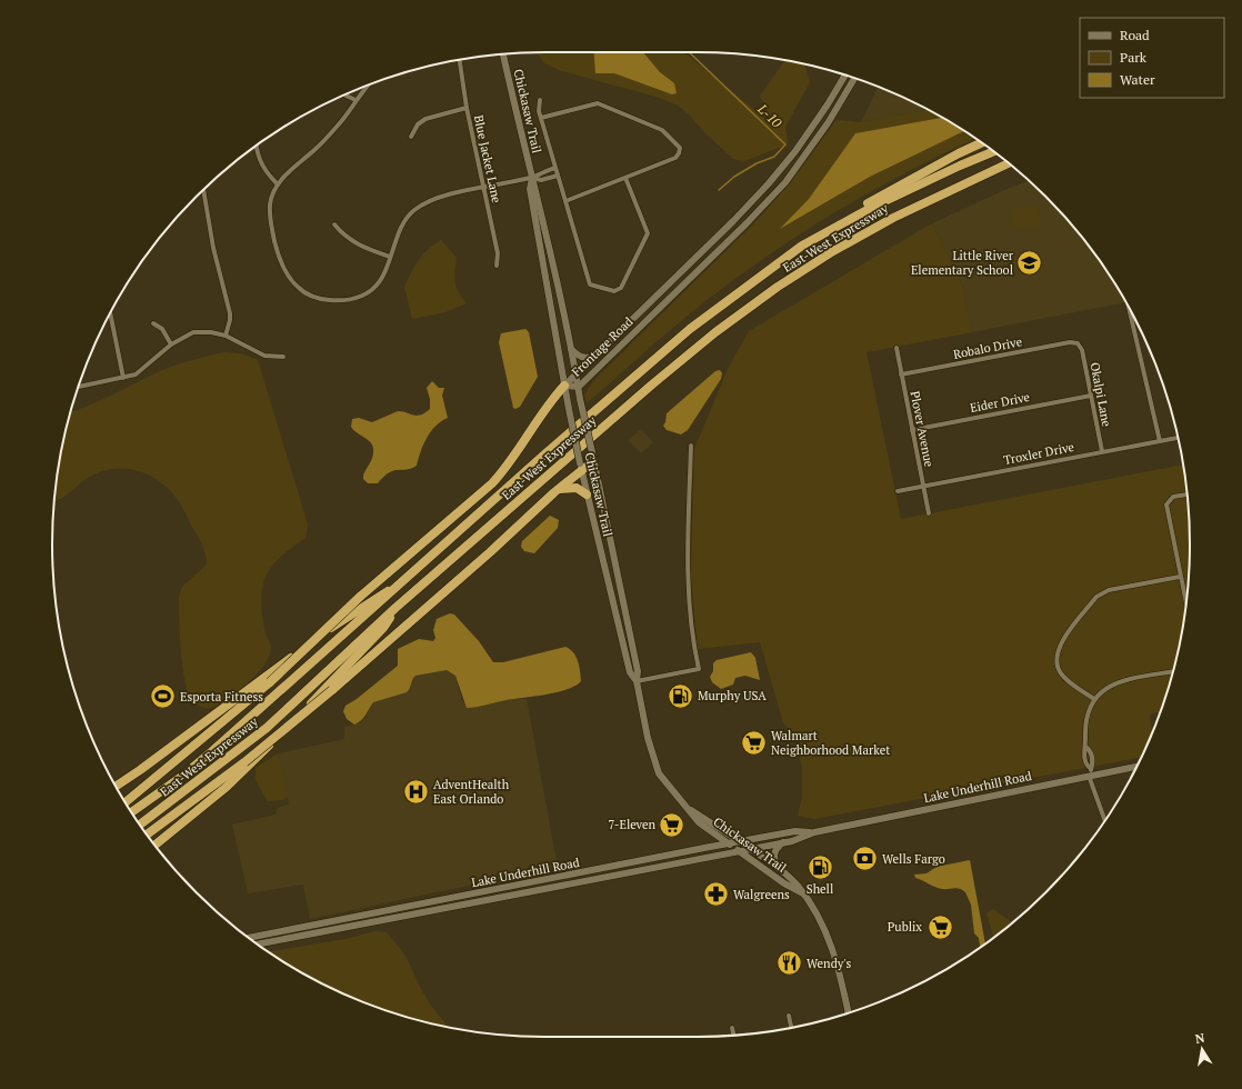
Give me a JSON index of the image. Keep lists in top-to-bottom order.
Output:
{
  "streets": {
    "highway": ["East-West Expressway"],
    "street": [
      "Chickasaw Trail",
      "Blue Jacket Lane",
      "Frontage Road",
      "Robalo Drive",
      "Okalpi Lane",
      "Eider Drive",
      "Plover Avenue",
      "Troxler Drive",
      "Lake Underhill Road"
    ]
  },
  "crossings": [
    ["Chickasaw Trail", "Frontage Road"],
    ["Chickasaw Trail", "Lake Underhill Road"],
    ["Robalo Drive", "Okalpi Lane"],
    ["Robalo Drive", "Plover Avenue"],
    ["Okalpi Lane", "Eider Drive"],
    ["Okalpi Lane", "Troxler Drive"],
    ["Eider Drive", "Plover Avenue"],
    ["Plover Avenue", "Troxler Drive"]
  ],
  "water": ["L-10"],
  "places": {
    "school or university": ["Little River Elementary School"],
    "fuel station": ["Murphy USA", "Shell"],
    "sports": ["Esporta Fitness"],
    "supermarket": ["Walmart Neighborhood Market", "7-Eleven", "Publix"],
    "hospital": ["AdventHealth East Orlando"],
    "bank": ["Wells Fargo"],
    "pharmacy": ["Walgreens"],
    "restaurant": ["Wendy's"]
  },
  "legend": ["Road", "Park", "Water"],
  "north": "top"
}
